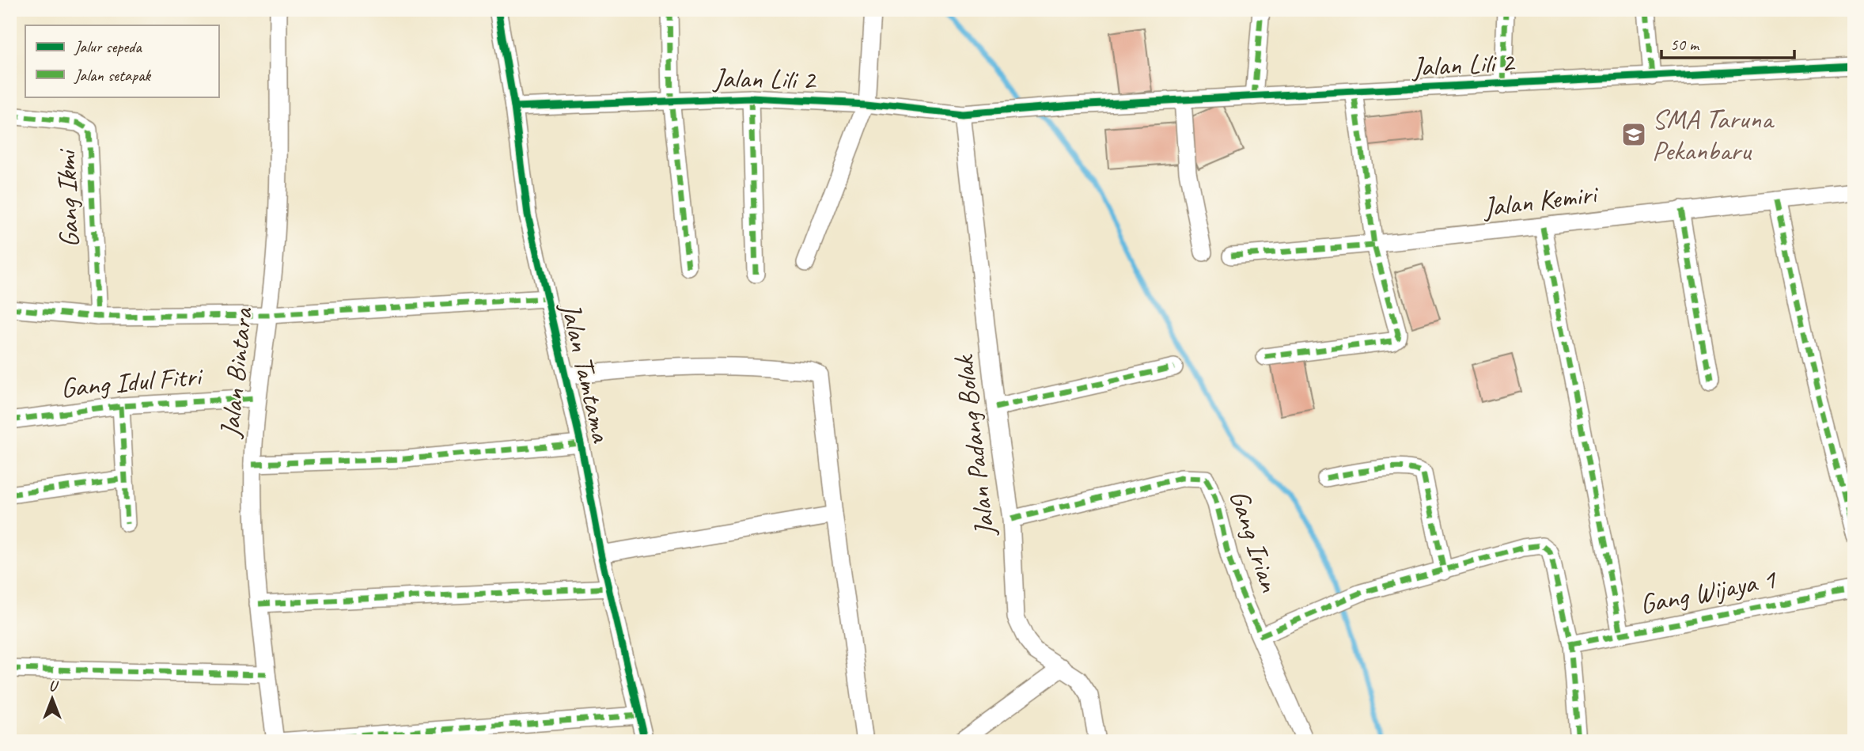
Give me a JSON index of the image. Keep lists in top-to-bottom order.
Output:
{
  "streets": {
    "street": [
      "Jalan Lili 2",
      "Gang Ikmi",
      "Jalan Kemiri",
      "Jalan Tamtama",
      "Jalan Bintara",
      "Gang Idul Fitri",
      "Jalan Padang Bolak",
      "Gang Irian",
      "Gang Wijaya 1"
    ]
  },
  "crossings": [
    ["Jalan Lili 2", "Jalan Tamtama"],
    ["Jalan Lili 2", "Jalan Padang Bolak"],
    ["Gang Ikmi", "Jalan Tamtama"],
    ["Jalan Tamtama", "Jalan Bintara"],
    ["Jalan Bintara", "Gang Idul Fitri"],
    ["Jalan Padang Bolak", "Gang Irian"]
  ],
  "places": {
    "school or university": ["SMA Taruna Pekanbaru"]
  },
  "legend": ["Jalur sepeda", "Jalan setapak"],
  "scale_bar": "50 m",
  "north": "top"
}
